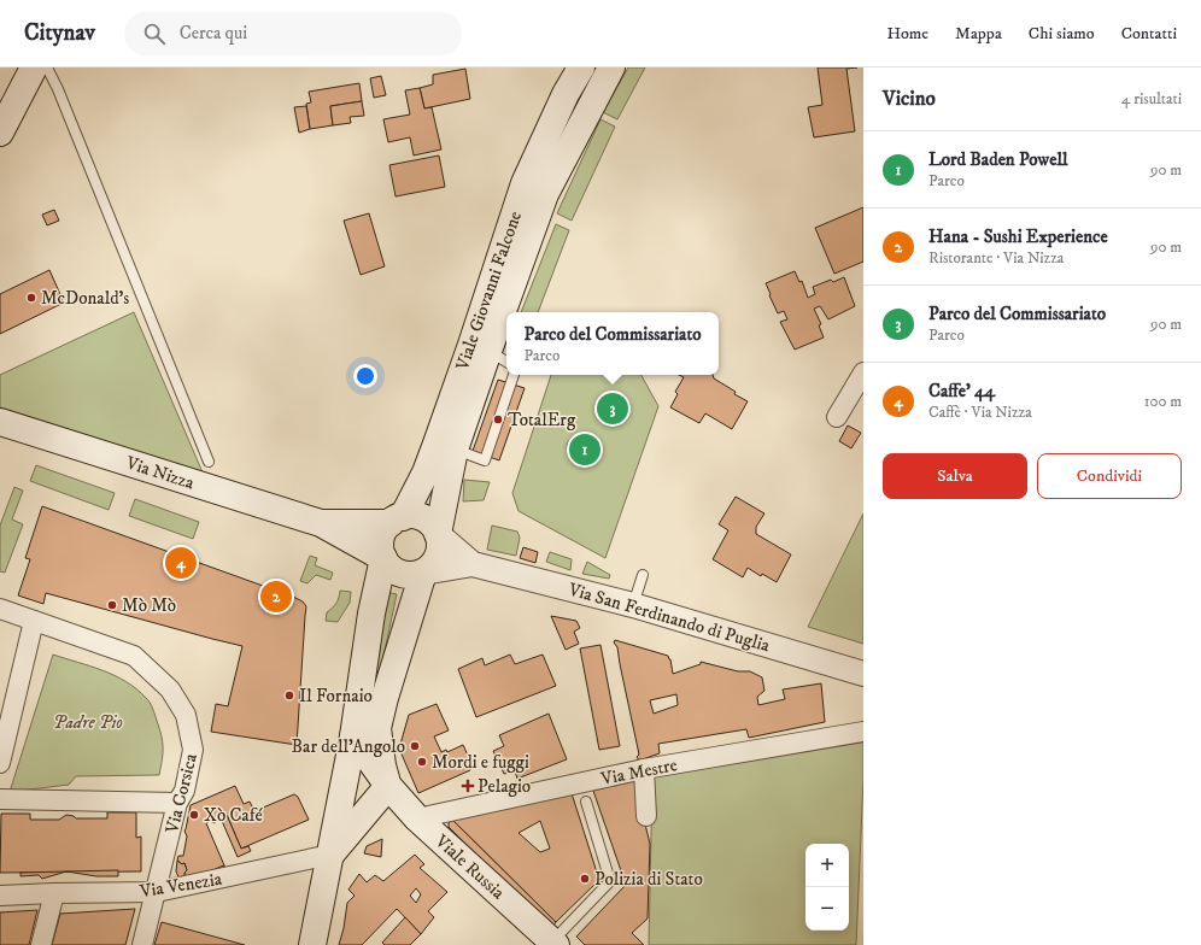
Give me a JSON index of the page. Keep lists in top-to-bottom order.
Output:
{
  "streets": {
    "main road": ["Viale Giovanni Falcone", "Via Nizza", "Viale Russia"],
    "street": [
      "Via San Ferdinando di Puglia",
      "Via Mestre",
      "Via Corsica",
      "Via Venezia"
    ]
  },
  "crossings": [
    ["Viale Giovanni Falcone", "Via Nizza"],
    ["Viale Giovanni Falcone", "Via San Ferdinando di Puglia"],
    ["Via Nizza", "Via San Ferdinando di Puglia"],
    ["Via Mestre", "Viale Russia"],
    ["Via Corsica", "Via Venezia"]
  ],
  "parks": ["Padre Pio"],
  "places": {
    "other": [
      "McDonald's",
      "TotalErg",
      "Mò Mò",
      "Il Fornaio",
      "Bar dell'Angolo",
      "Mordi e fuggi",
      "Xò Café",
      "Polizia di Stato"
    ],
    "health": ["Pelagio"]
  },
  "page": {
    "header": "Citynav",
    "search": "Cerca qui",
    "nav": [
      "Home",
      "Mappa",
      "Chi siamo",
      "Contatti"
    ],
    "heading": ["Vicino", "4 risultati"],
    "list": [
      {
        "mark": "1",
        "name": "Lord Baden Powell",
        "note": "Parco",
        "value": "90 m"
      },
      {
        "mark": "2",
        "name": "Hana - Sushi Experience",
        "note": "Ristorante · Via Nizza",
        "value": "90 m"
      },
      {
        "mark": "3",
        "name": "Parco del Commissariato",
        "note": "Parco",
        "value": "90 m"
      },
      {
        "mark": "4",
        "name": "Caffe' 44",
        "note": "Caffè · Via Nizza",
        "value": "100 m"
      }
    ],
    "popup": ["Parco del Commissariato", "Parco"],
    "pins": [
      "3",
      "1",
      "4",
      "2"
    ],
    "buttons": ["Salva", "Condividi"],
    "map_buttons": ["+", "−"]
  }
}
